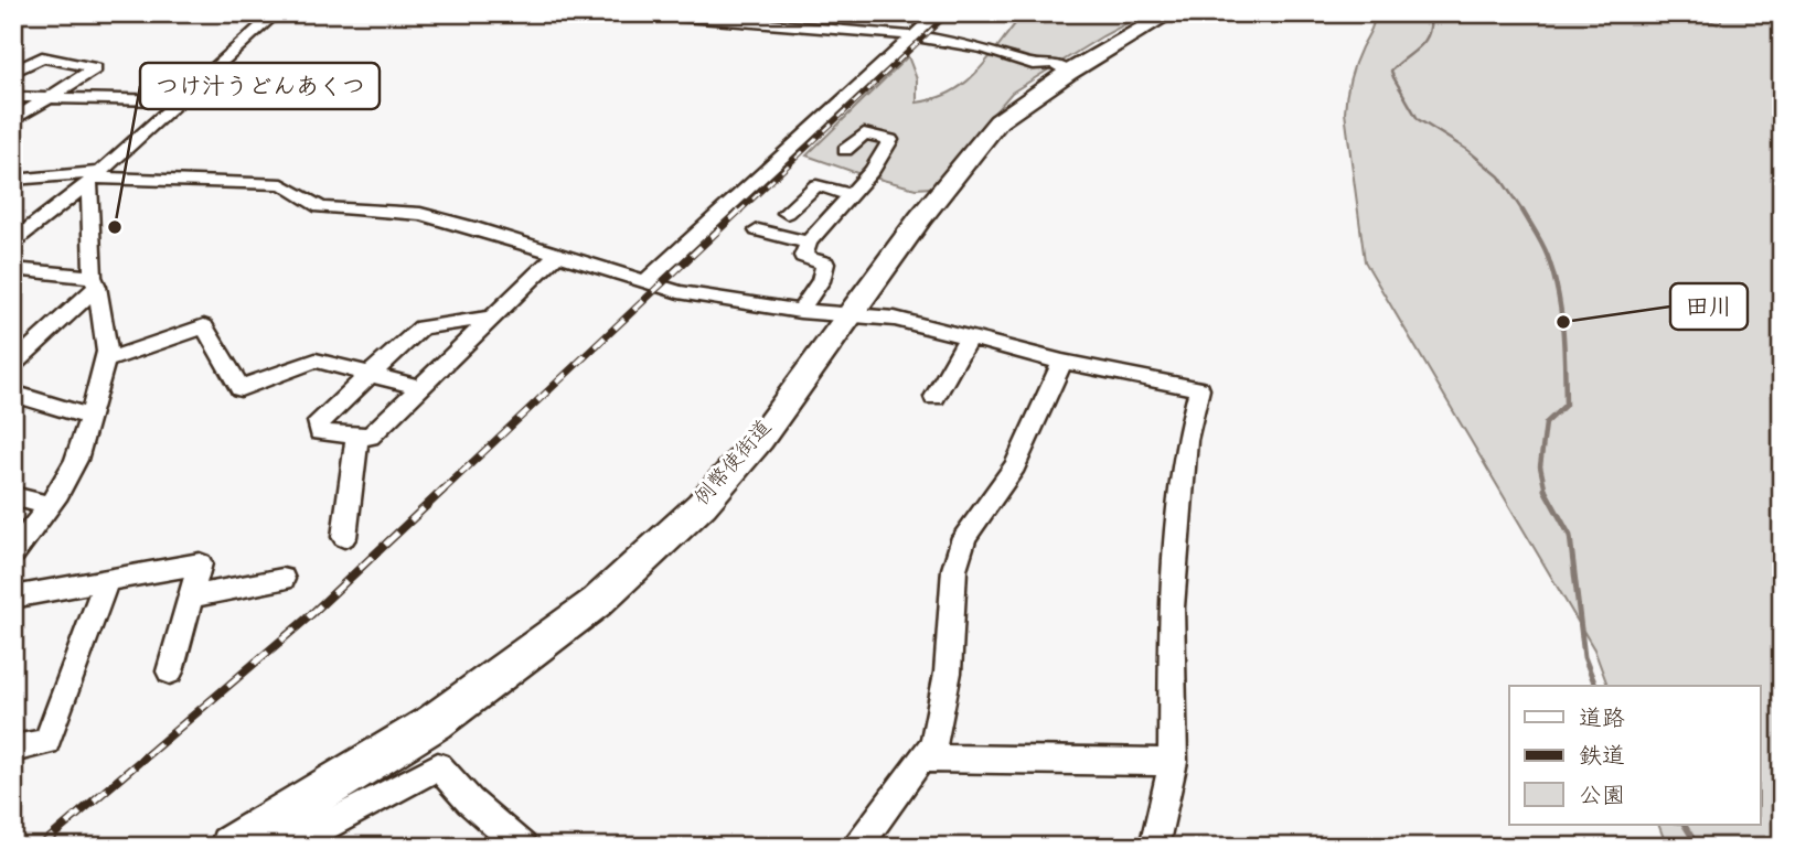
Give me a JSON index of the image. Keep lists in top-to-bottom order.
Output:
{
  "streets": {
    "highway": ["例幣使街道"]
  },
  "places": ["つけ汁うどんあくつ", "田川"],
  "legend": ["道路", "鉄道", "公園"]
}
